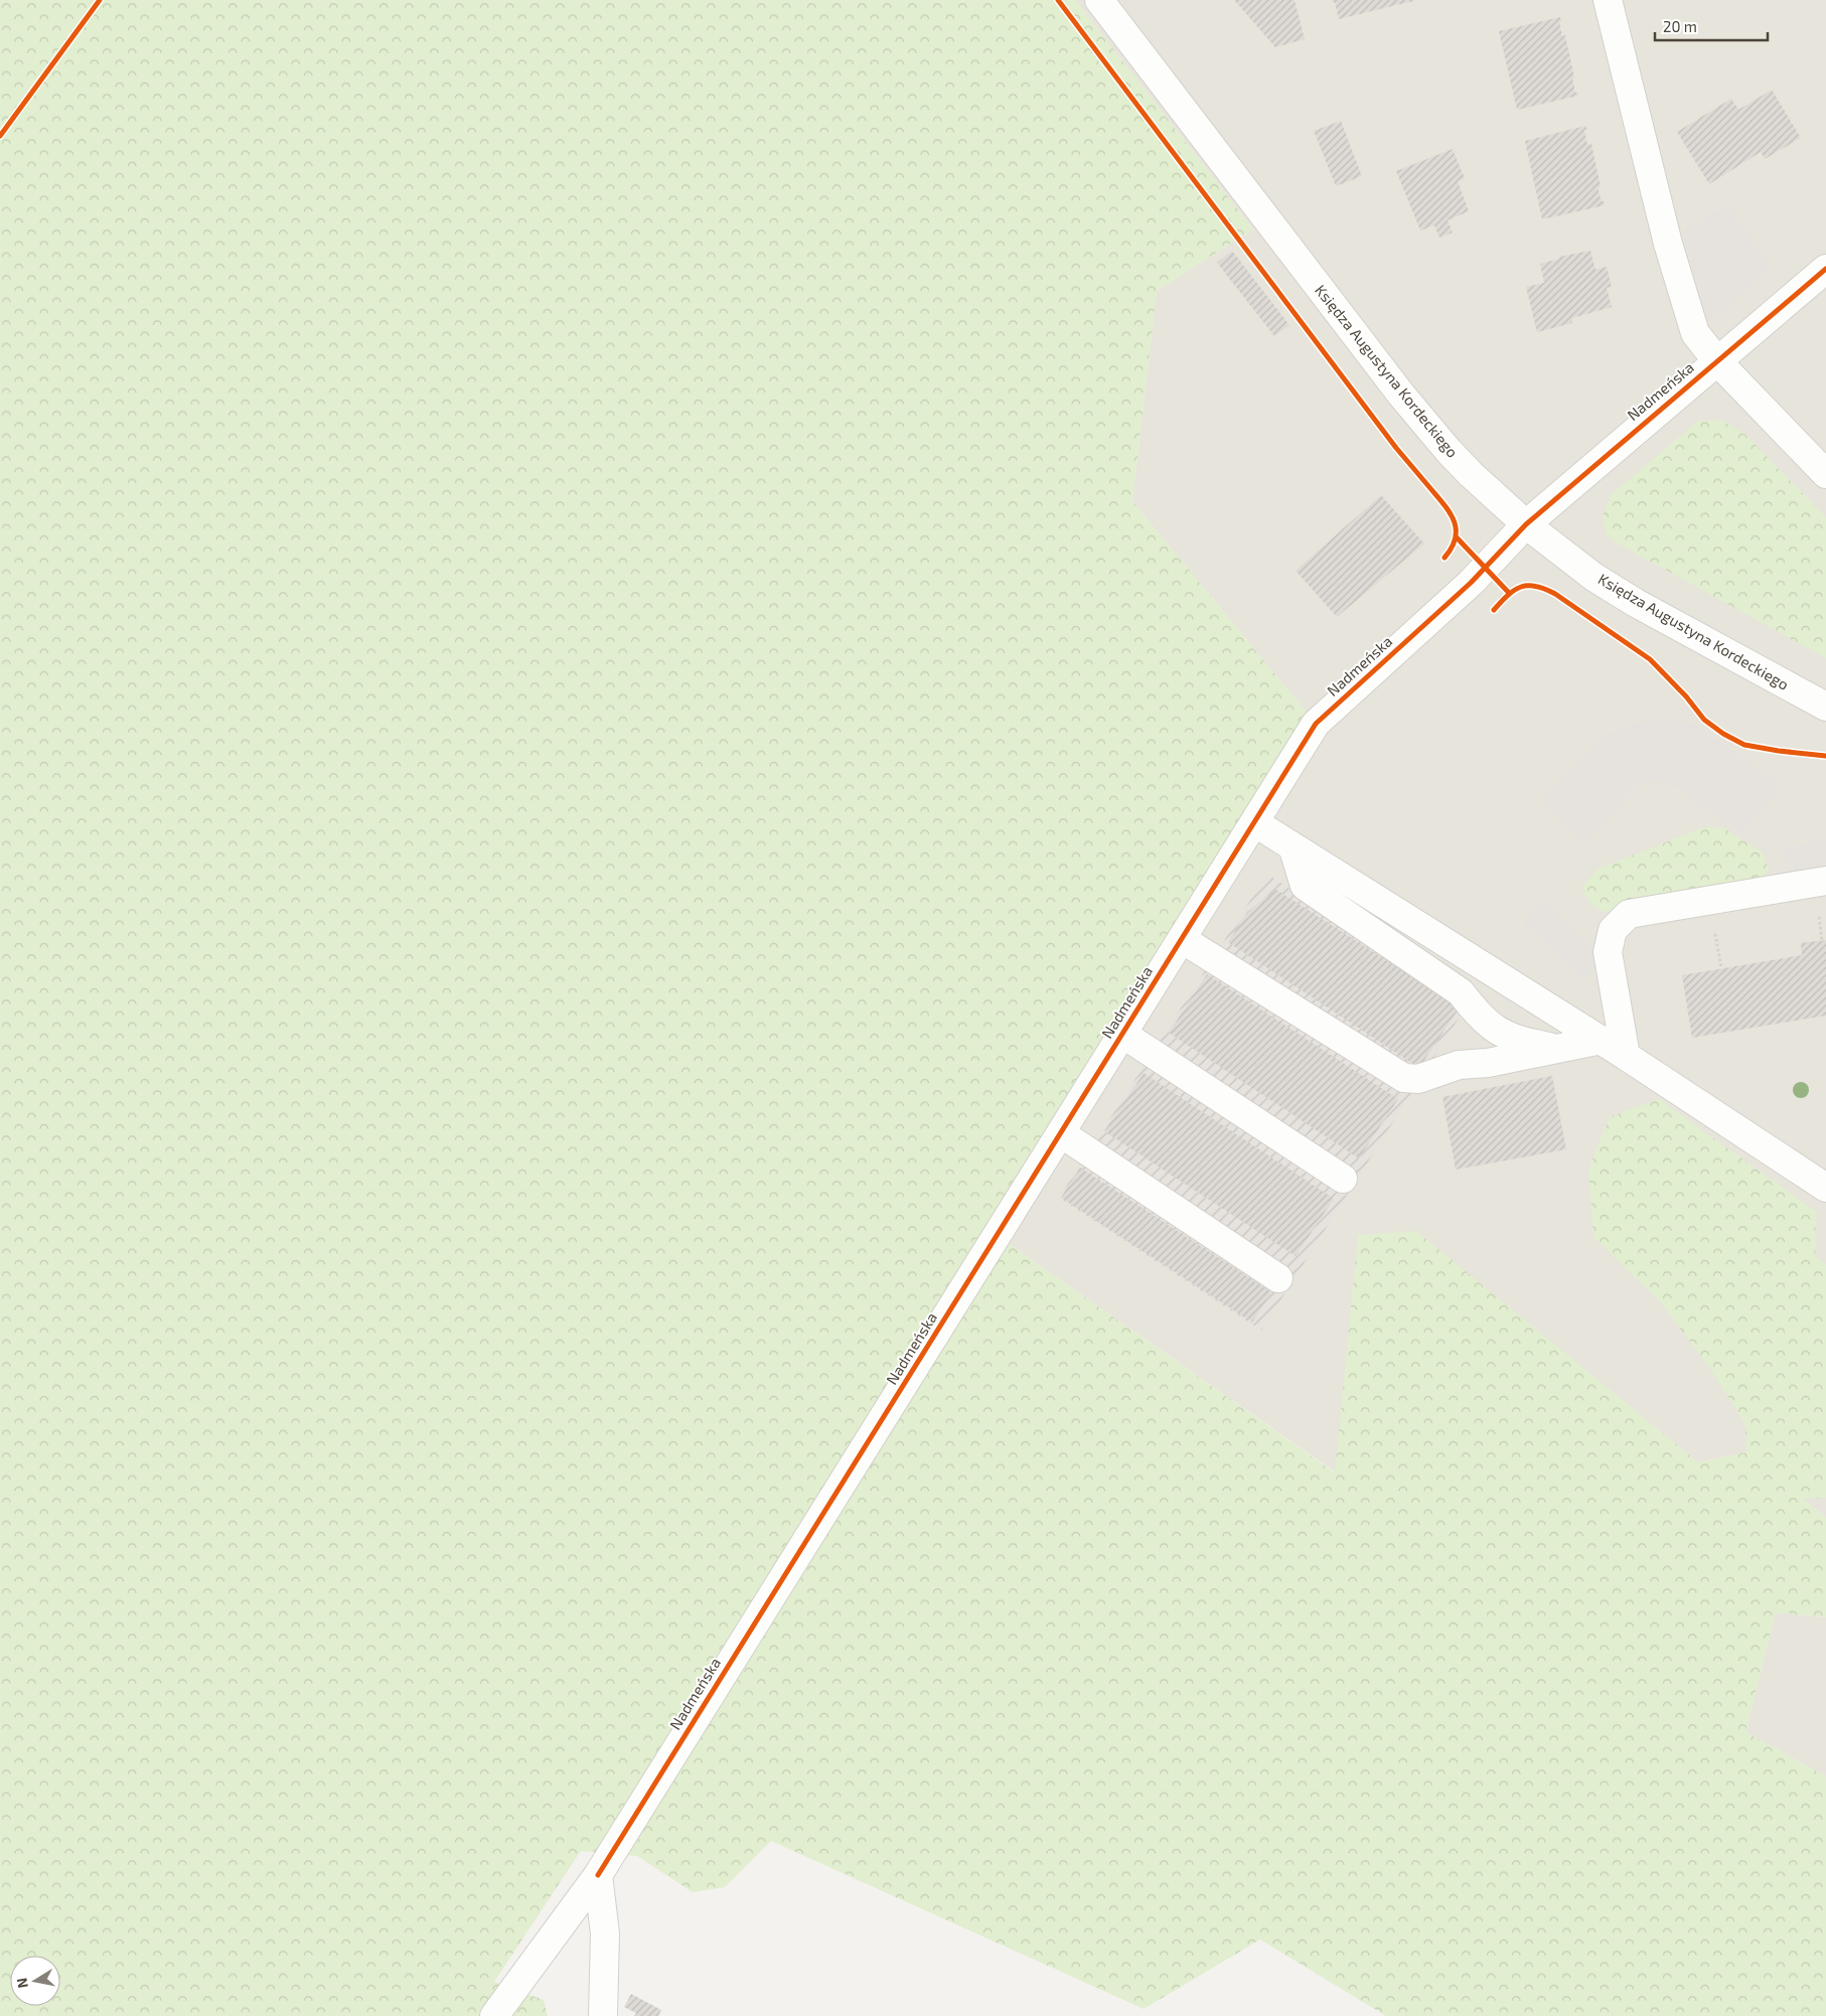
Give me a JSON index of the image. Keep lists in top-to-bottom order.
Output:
{
  "streets": {
    "street": ["Księdza Augustyna Kordeckiego", "Nadmeńska"]
  },
  "crossings": [
    ["Księdza Augustyna Kordeckiego", "Nadmeńska"]
  ],
  "scale_bar": "20 m",
  "north": "left"
}
